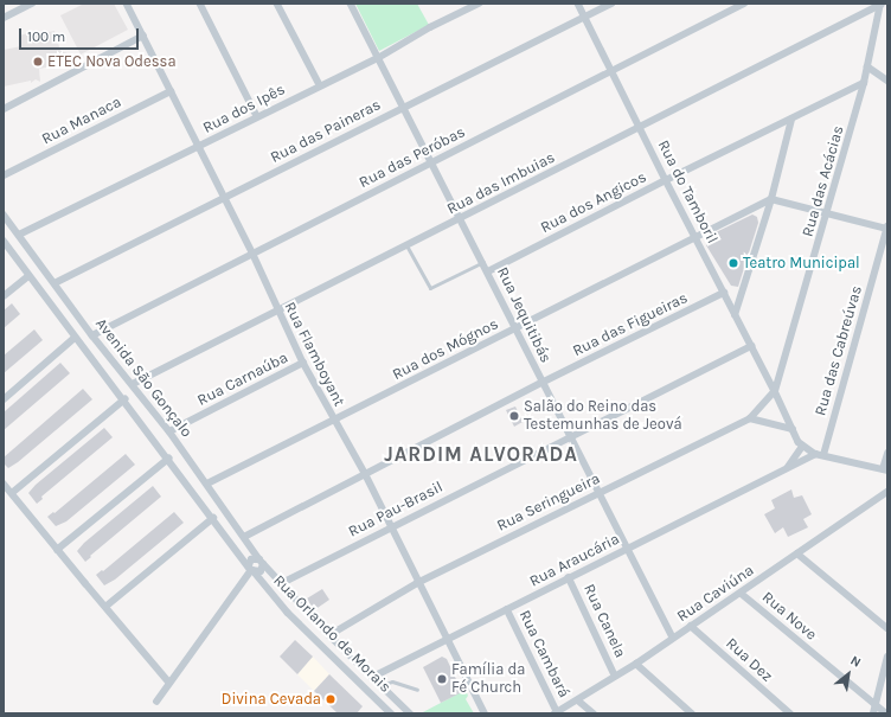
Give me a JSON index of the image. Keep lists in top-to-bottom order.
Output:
{
  "streets": {
    "street": [
      "Rua dos Ipês",
      "Rua Manaca",
      "Rua das Paineras",
      "Rua das Peróbas",
      "Rua das Acácias",
      "Rua das Imbuias",
      "Rua do Tamboril",
      "Rua dos Angicos",
      "Rua Jequitibás",
      "Rua das Figueiras",
      "Rua dos Mógnos",
      "Rua das Cabreúvas",
      "Rua Flamboyant",
      "Avenida São Gonçalo",
      "Rua Carnaúba",
      "Rua Seringueira",
      "Rua Pau-Brasil",
      "Rua Araucária",
      "Rua Caviúna",
      "Rua Nove",
      "Rua Canela",
      "Rua Orlando de Morais",
      "Rua Cambará",
      "Rua Dez"
    ]
  },
  "crossings": [
    ["Rua dos Ipês", "Rua Jequitibás"],
    ["Rua dos Ipês", "Rua Flamboyant"],
    ["Rua dos Ipês", "Avenida São Gonçalo"],
    ["Rua Manaca", "Rua Flamboyant"],
    ["Rua das Paineras", "Rua do Tamboril"],
    ["Rua das Paineras", "Rua Jequitibás"],
    ["Rua das Paineras", "Rua Flamboyant"],
    ["Rua das Paineras", "Avenida São Gonçalo"],
    ["Rua das Peróbas", "Rua do Tamboril"],
    ["Rua das Peróbas", "Rua Jequitibás"],
    ["Rua das Peróbas", "Rua Flamboyant"],
    ["Rua das Peróbas", "Avenida São Gonçalo"],
    ["Rua das Acácias", "Rua das Imbuias"],
    ["Rua das Acácias", "Rua do Tamboril"],
    ["Rua das Acácias", "Rua dos Angicos"],
    ["Rua das Acácias", "Rua Seringueira"],
    ["Rua das Imbuias", "Rua do Tamboril"],
    ["Rua das Imbuias", "Rua Jequitibás"],
    ["Rua das Imbuias", "Rua Flamboyant"],
    ["Rua das Imbuias", "Avenida São Gonçalo"],
    ["Rua do Tamboril", "Rua dos Angicos"],
    ["Rua do Tamboril", "Rua das Figueiras"],
    ["Rua do Tamboril", "Rua dos Mógnos"],
    ["Rua do Tamboril", "Rua Seringueira"],
    ["Rua do Tamboril", "Rua Pau-Brasil"],
    ["Rua do Tamboril", "Rua Araucária"],
    ["Rua dos Angicos", "Rua Jequitibás"],
    ["Rua Jequitibás", "Rua das Figueiras"],
    ["Rua Jequitibás", "Rua dos Mógnos"],
    ["Rua Jequitibás", "Rua Seringueira"],
    ["Rua Jequitibás", "Rua Pau-Brasil"],
    ["Rua Jequitibás", "Rua Araucária"],
    ["Rua Jequitibás", "Rua Caviúna"],
    ["Rua das Figueiras", "Rua Flamboyant"],
    ["Rua das Figueiras", "Avenida São Gonçalo"],
    ["Rua dos Mógnos", "Rua Flamboyant"],
    ["Rua dos Mógnos", "Avenida São Gonçalo"],
    ["Rua Flamboyant", "Rua Carnaúba"],
    ["Rua Flamboyant", "Rua Seringueira"],
    ["Rua Flamboyant", "Rua Pau-Brasil"],
    ["Rua Flamboyant", "Rua Araucária"],
    ["Avenida São Gonçalo", "Rua Carnaúba"],
    ["Avenida São Gonçalo", "Rua Seringueira"],
    ["Avenida São Gonçalo", "Rua Pau-Brasil"],
    ["Avenida São Gonçalo", "Rua Araucária"],
    ["Avenida São Gonçalo", "Rua Orlando de Morais"],
    ["Rua Araucária", "Rua Canela"],
    ["Rua Araucária", "Rua Cambará"],
    ["Rua Caviúna", "Rua Nove"],
    ["Rua Caviúna", "Rua Canela"],
    ["Rua Caviúna", "Rua Cambará"],
    ["Rua Caviúna", "Rua Dez"]
  ],
  "districts": ["JARDIM ALVORADA"],
  "places": [
    "ETEC Nova Odessa",
    "Teatro Municipal",
    "Salão do Reino das Testemunhas de Jeová",
    "Família da Fé Church",
    "Divina Cevada"
  ],
  "scale_bar": "100 m",
  "north": "top right"
}
